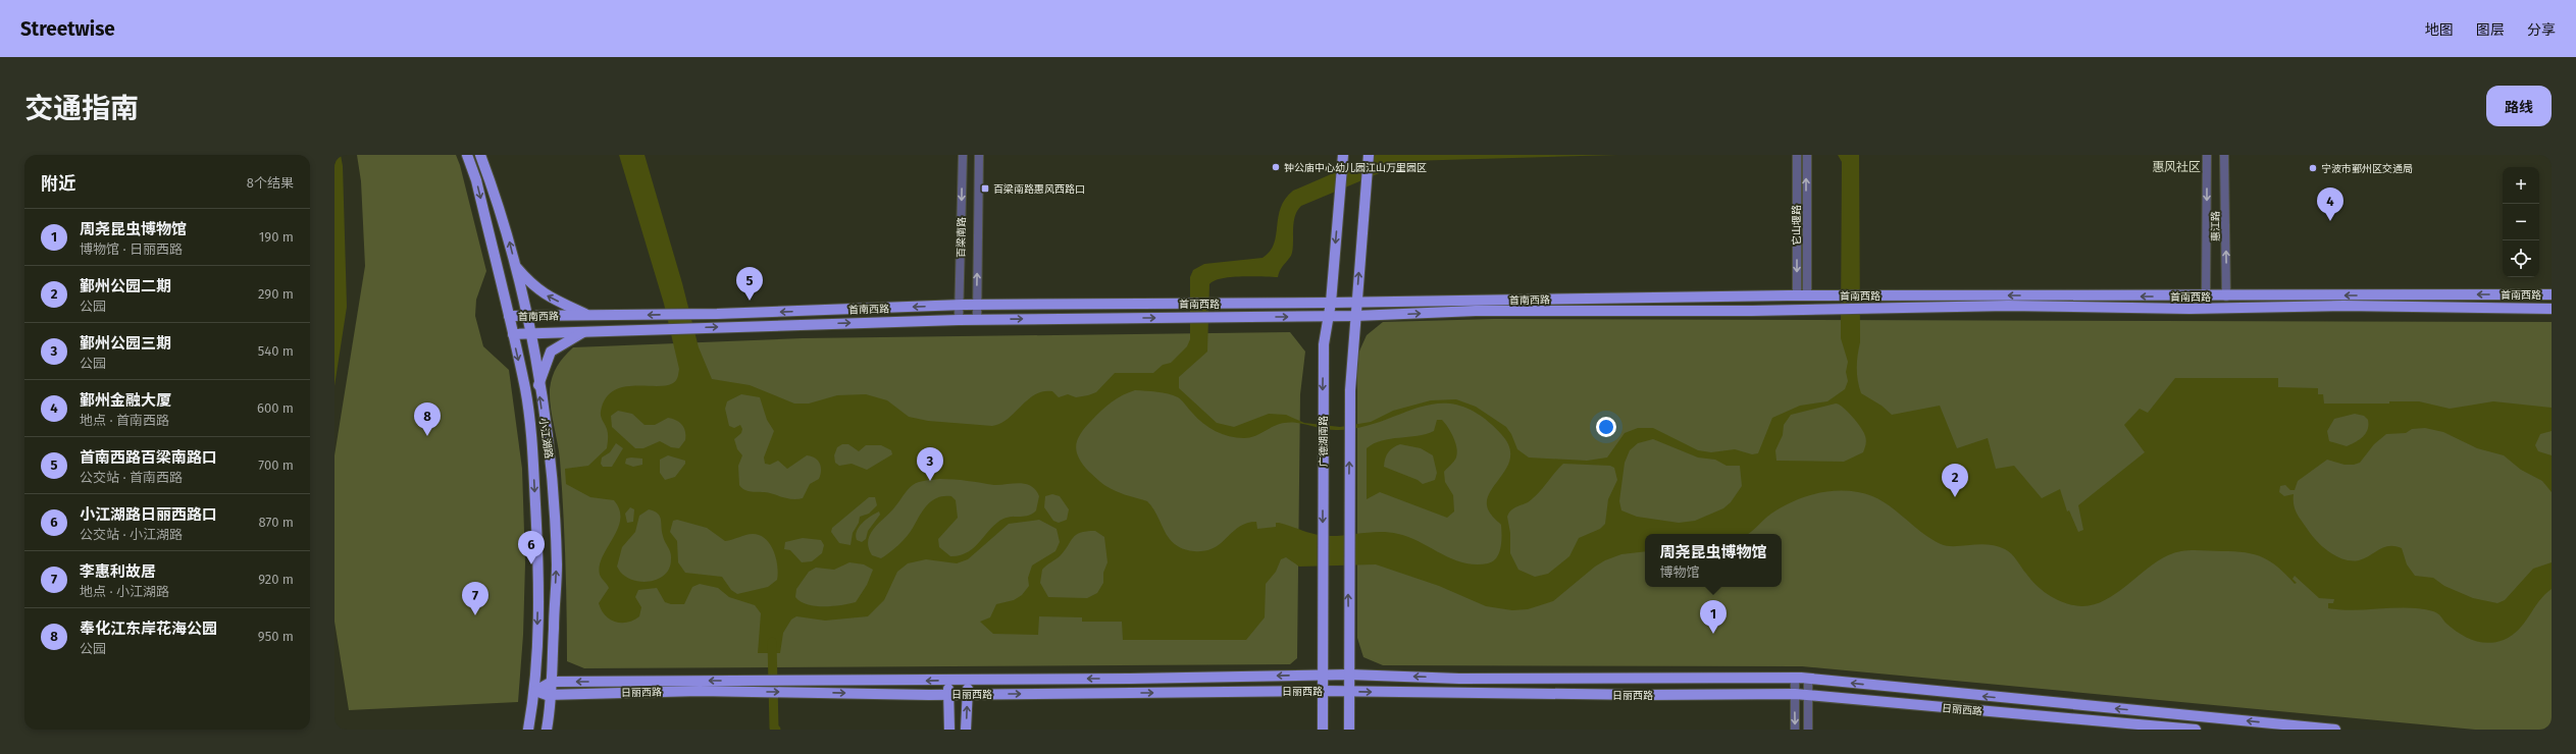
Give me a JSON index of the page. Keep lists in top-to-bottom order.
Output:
{
  "streets": {
    "main road": [
      "首南西路",
      "小江湖路",
      "广德湖南路",
      "日丽西路"
    ],
    "street": ["它山堰路", "惠江路", "百梁南路"]
  },
  "crossings": [
    ["它山堰路", "首南西路"],
    ["惠江路", "首南西路"],
    ["百梁南路", "首南西路"],
    ["首南西路", "小江湖路"],
    ["首南西路", "广德湖南路"],
    ["小江湖路", "日丽西路"],
    ["广德湖南路", "日丽西路"]
  ],
  "districts": ["惠风社区"],
  "places": {
    "other": ["钟公庙中心幼儿园江山万里园区", "宁波市鄞州区交通局"],
    "transit": ["百梁南路惠风西路口"]
  },
  "page": {
    "header": "Streetwise",
    "nav": ["地图", "图层", "分享"],
    "title": "交通指南",
    "buttons": "路线",
    "heading": ["附近", "8个结果"],
    "map_buttons": ["+", "−"],
    "pins": [
      "4",
      "5",
      "8",
      "3",
      "2",
      "6",
      "7",
      "1"
    ],
    "list": [
      {
        "mark": "1",
        "name": "周尧昆虫博物馆",
        "note": "博物馆 · 日丽西路",
        "value": "190 m"
      },
      {
        "mark": "2",
        "name": "鄞州公园二期",
        "note": "公园",
        "value": "290 m"
      },
      {
        "mark": "3",
        "name": "鄞州公园三期",
        "note": "公园",
        "value": "540 m"
      },
      {
        "mark": "4",
        "name": "鄞州金融大厦",
        "note": "地点 · 首南西路",
        "value": "600 m"
      },
      {
        "mark": "5",
        "name": "首南西路百梁南路口",
        "note": "公交站 · 首南西路",
        "value": "700 m"
      },
      {
        "mark": "6",
        "name": "小江湖路日丽西路口",
        "note": "公交站 · 小江湖路",
        "value": "870 m"
      },
      {
        "mark": "7",
        "name": "李惠利故居",
        "note": "地点 · 小江湖路",
        "value": "920 m"
      },
      {
        "mark": "8",
        "name": "奉化江东岸花海公园",
        "note": "公园",
        "value": "950 m"
      }
    ],
    "popup": ["周尧昆虫博物馆", "博物馆"]
  }
}
